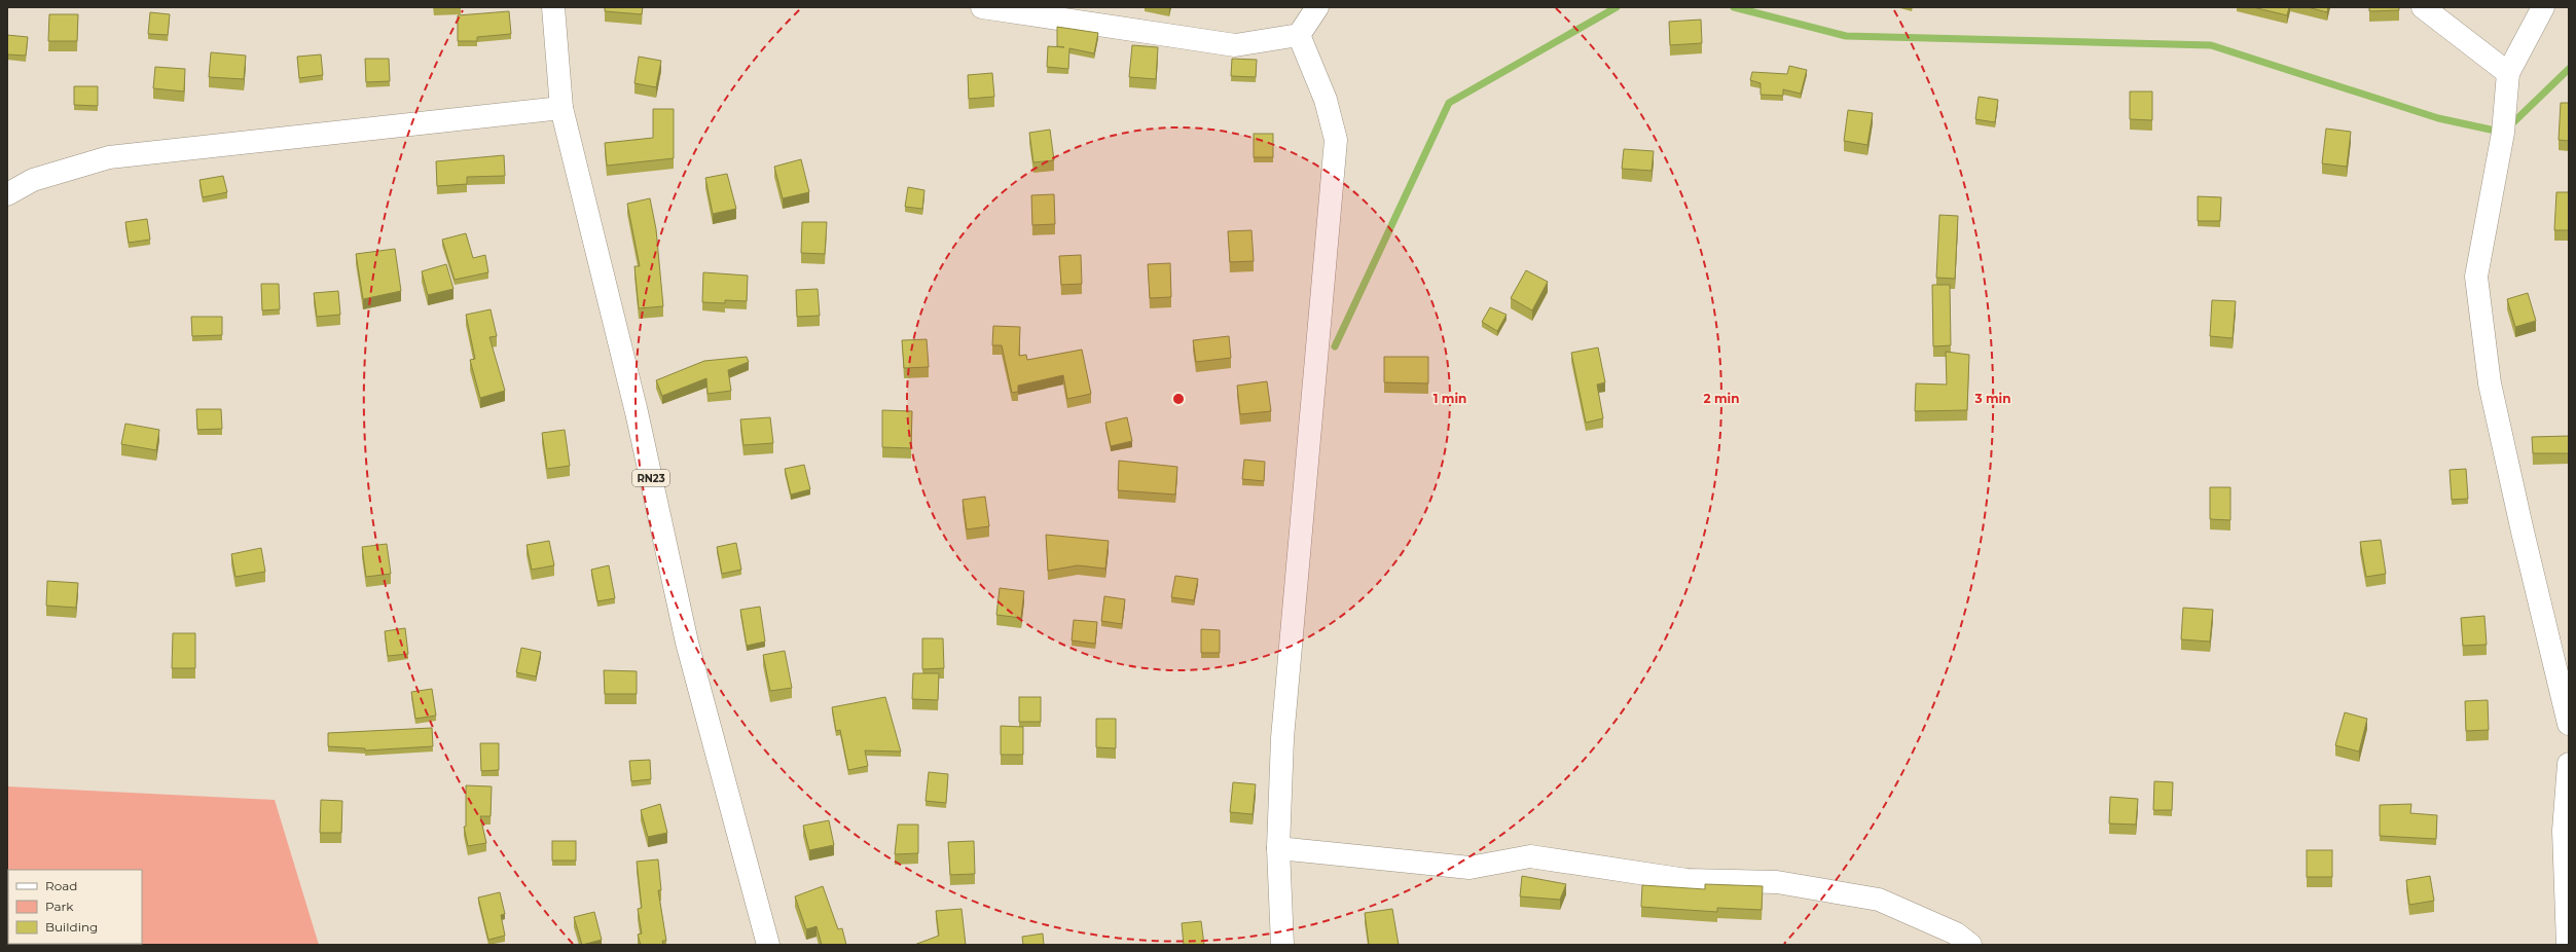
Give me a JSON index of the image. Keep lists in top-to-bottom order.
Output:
{
  "streets": {
    "street": ["RN23"]
  },
  "legend": ["Road", "Park", "Building"],
  "rings": ["1 min", "2 min", "3 min"]
}
